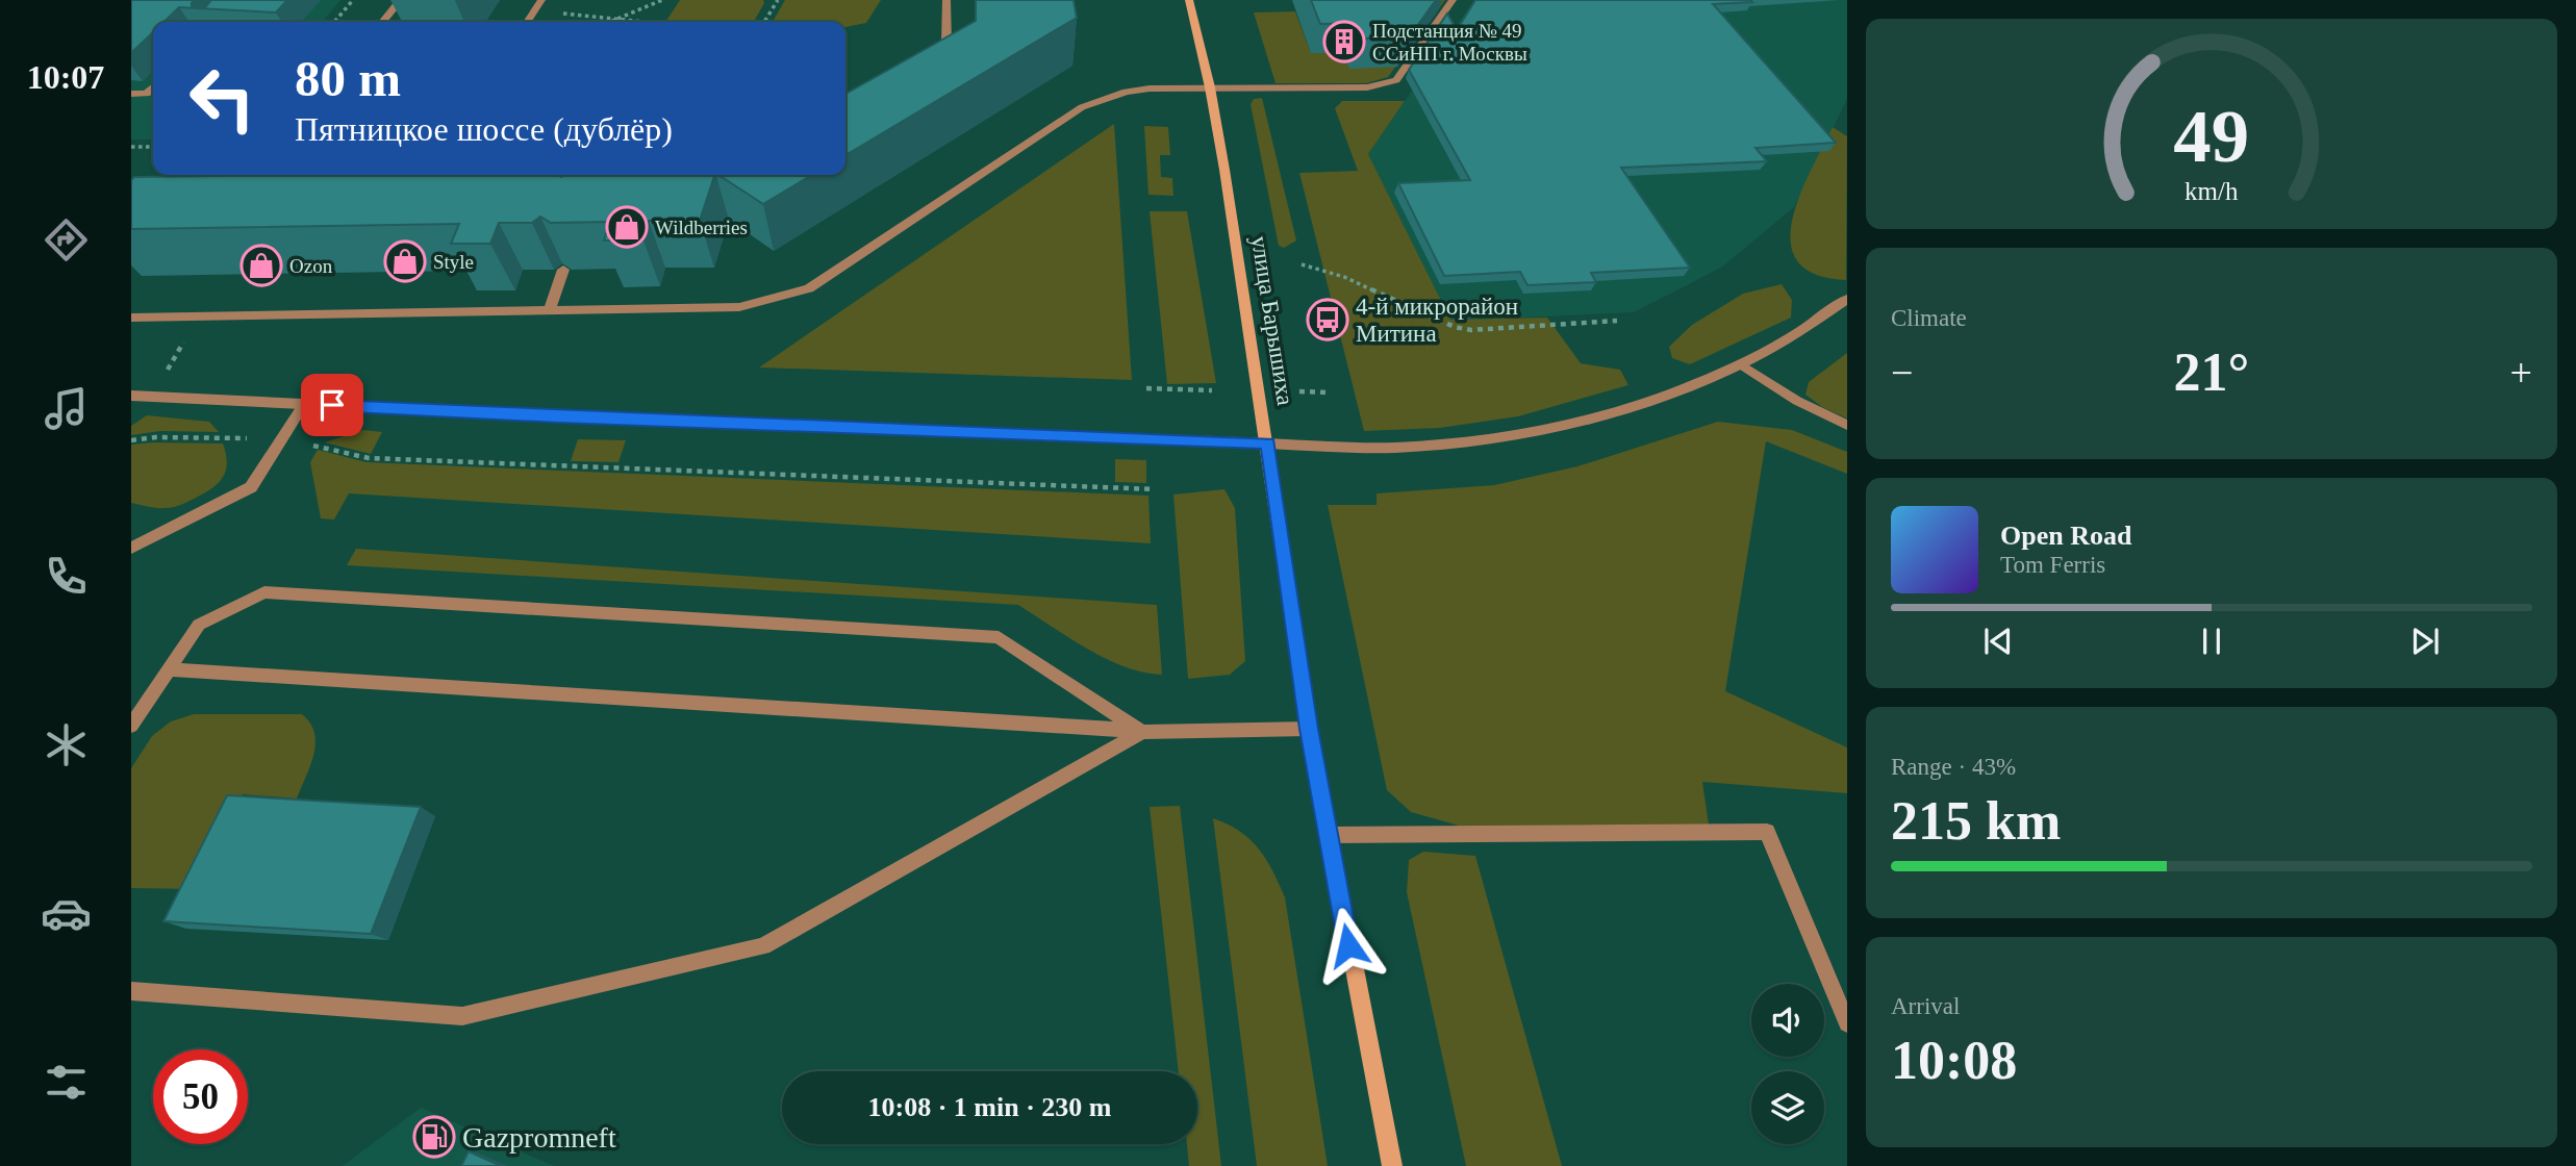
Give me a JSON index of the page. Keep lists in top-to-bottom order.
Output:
{
  "streets": {
    "main road": ["улица Барышиха"]
  },
  "places": {
    "building": ["Подстанция № 49 ССиНП г. Москвы"],
    "shop": ["Wildberries", "Style", "Ozon"],
    "bus stop": ["4-й микрорайон Митина"],
    "fuel station": ["Gazpromneft"]
  },
  "page": {
    "tabs": "10:07",
    "turn": ["80 m", "Пятницкое шоссе (дублёр)"],
    "tile": [
      "Climate",
      ["Range · 43%", "215 km"],
      ["Arrival", "10:08"]
    ],
    "heat": ["−", "21°", "+"],
    "song": ["Open Road", "Tom Ferris"],
    "limit": "50",
    "trip": "10:08 · 1 min · 230 m",
    "gauge": ["49", "km/h"]
  }
}
